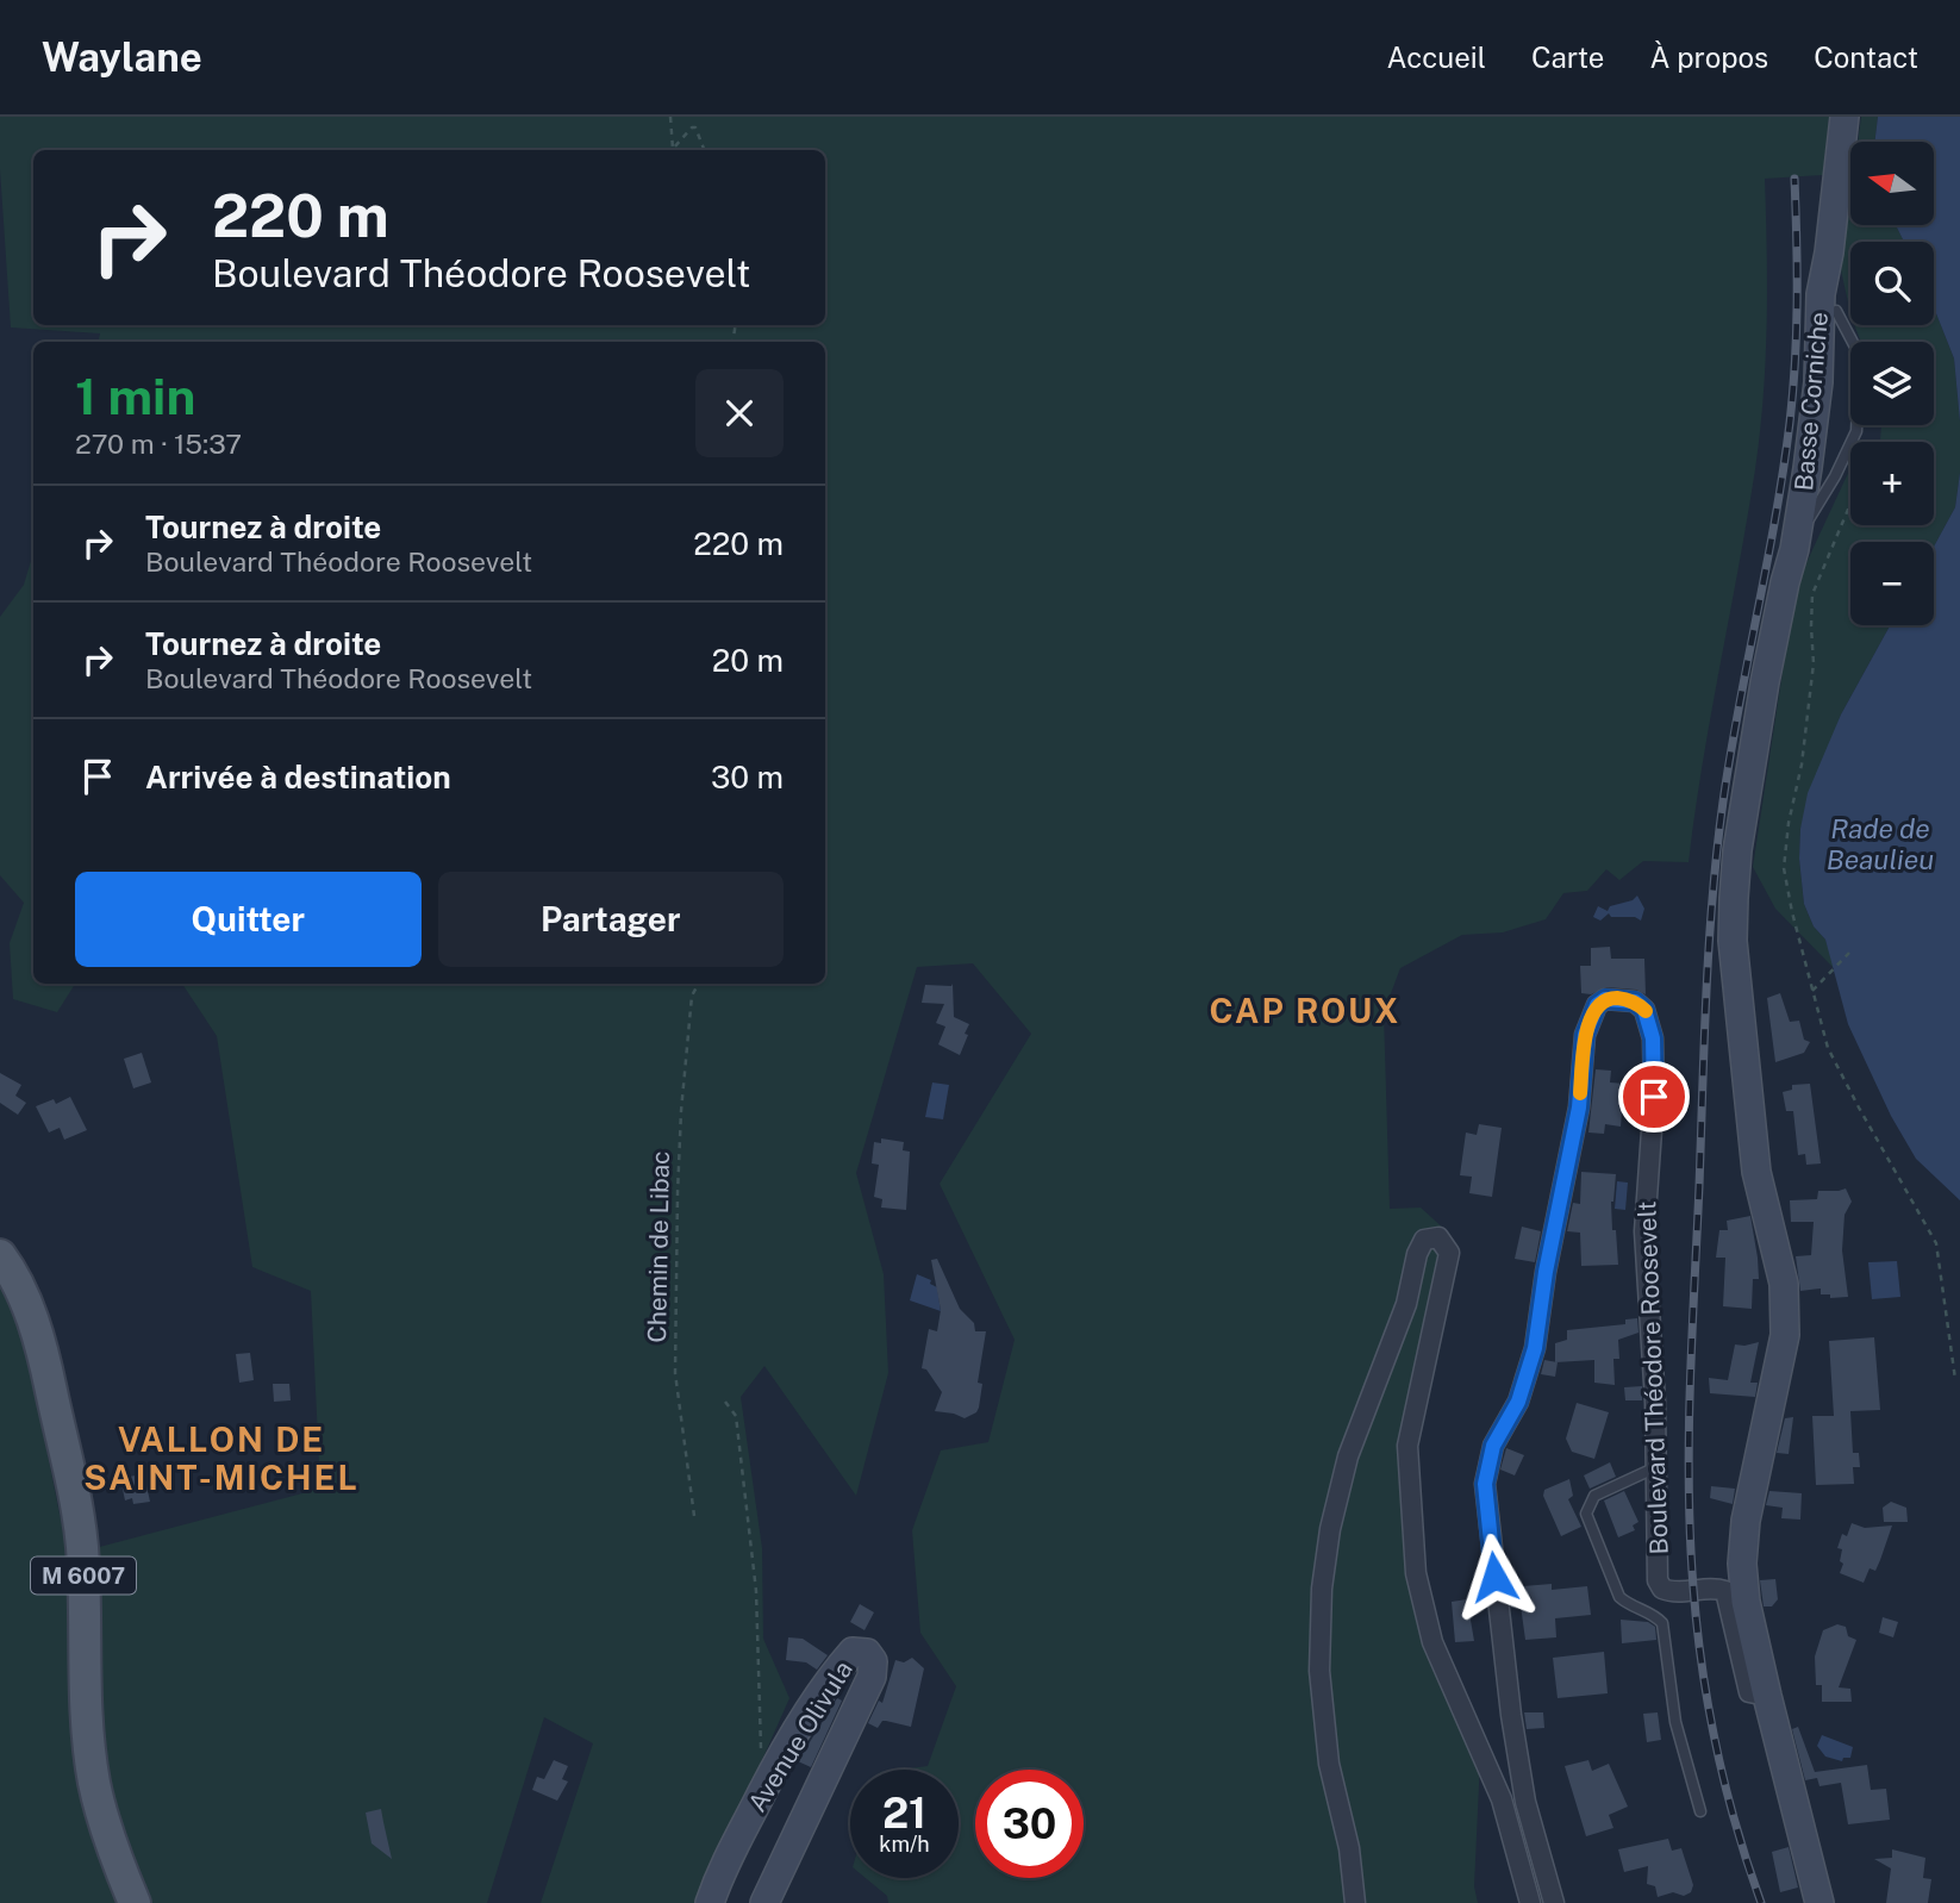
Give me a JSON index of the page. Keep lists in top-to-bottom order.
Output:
{
  "streets": {
    "main road": ["Basse Corniche", "M 6007", "Avenue Olivula"],
    "street": ["Boulevard Théodore Roosevelt"],
    "path": ["Chemin de Libac"]
  },
  "crossings": [
    ["Basse Corniche", "Boulevard Théodore Roosevelt"]
  ],
  "districts": ["CAP ROUX", "VALLON DE SAINT-MICHEL"],
  "water": ["Rade de Beaulieu"],
  "north": "left",
  "page": {
    "header": "Waylane",
    "nav": [
      "Accueil",
      "Carte",
      "À propos",
      "Contact"
    ],
    "map_buttons": ["+", "−"],
    "turn": ["220 m", "Boulevard Théodore Roosevelt"],
    "heading": ["1 min", "270 m · 15:37"],
    "list": [
      {
        "name": "Tournez à droite",
        "note": "Boulevard Théodore Roosevelt",
        "value": "220 m"
      },
      {
        "name": "Tournez à droite",
        "note": "Boulevard Théodore Roosevelt",
        "value": "20 m"
      },
      {
        "name": "Arrivée à destination",
        "value": "30 m"
      }
    ],
    "buttons": ["Quitter", "Partager"],
    "speed": "21 km/h",
    "limit": "30"
  }
}
